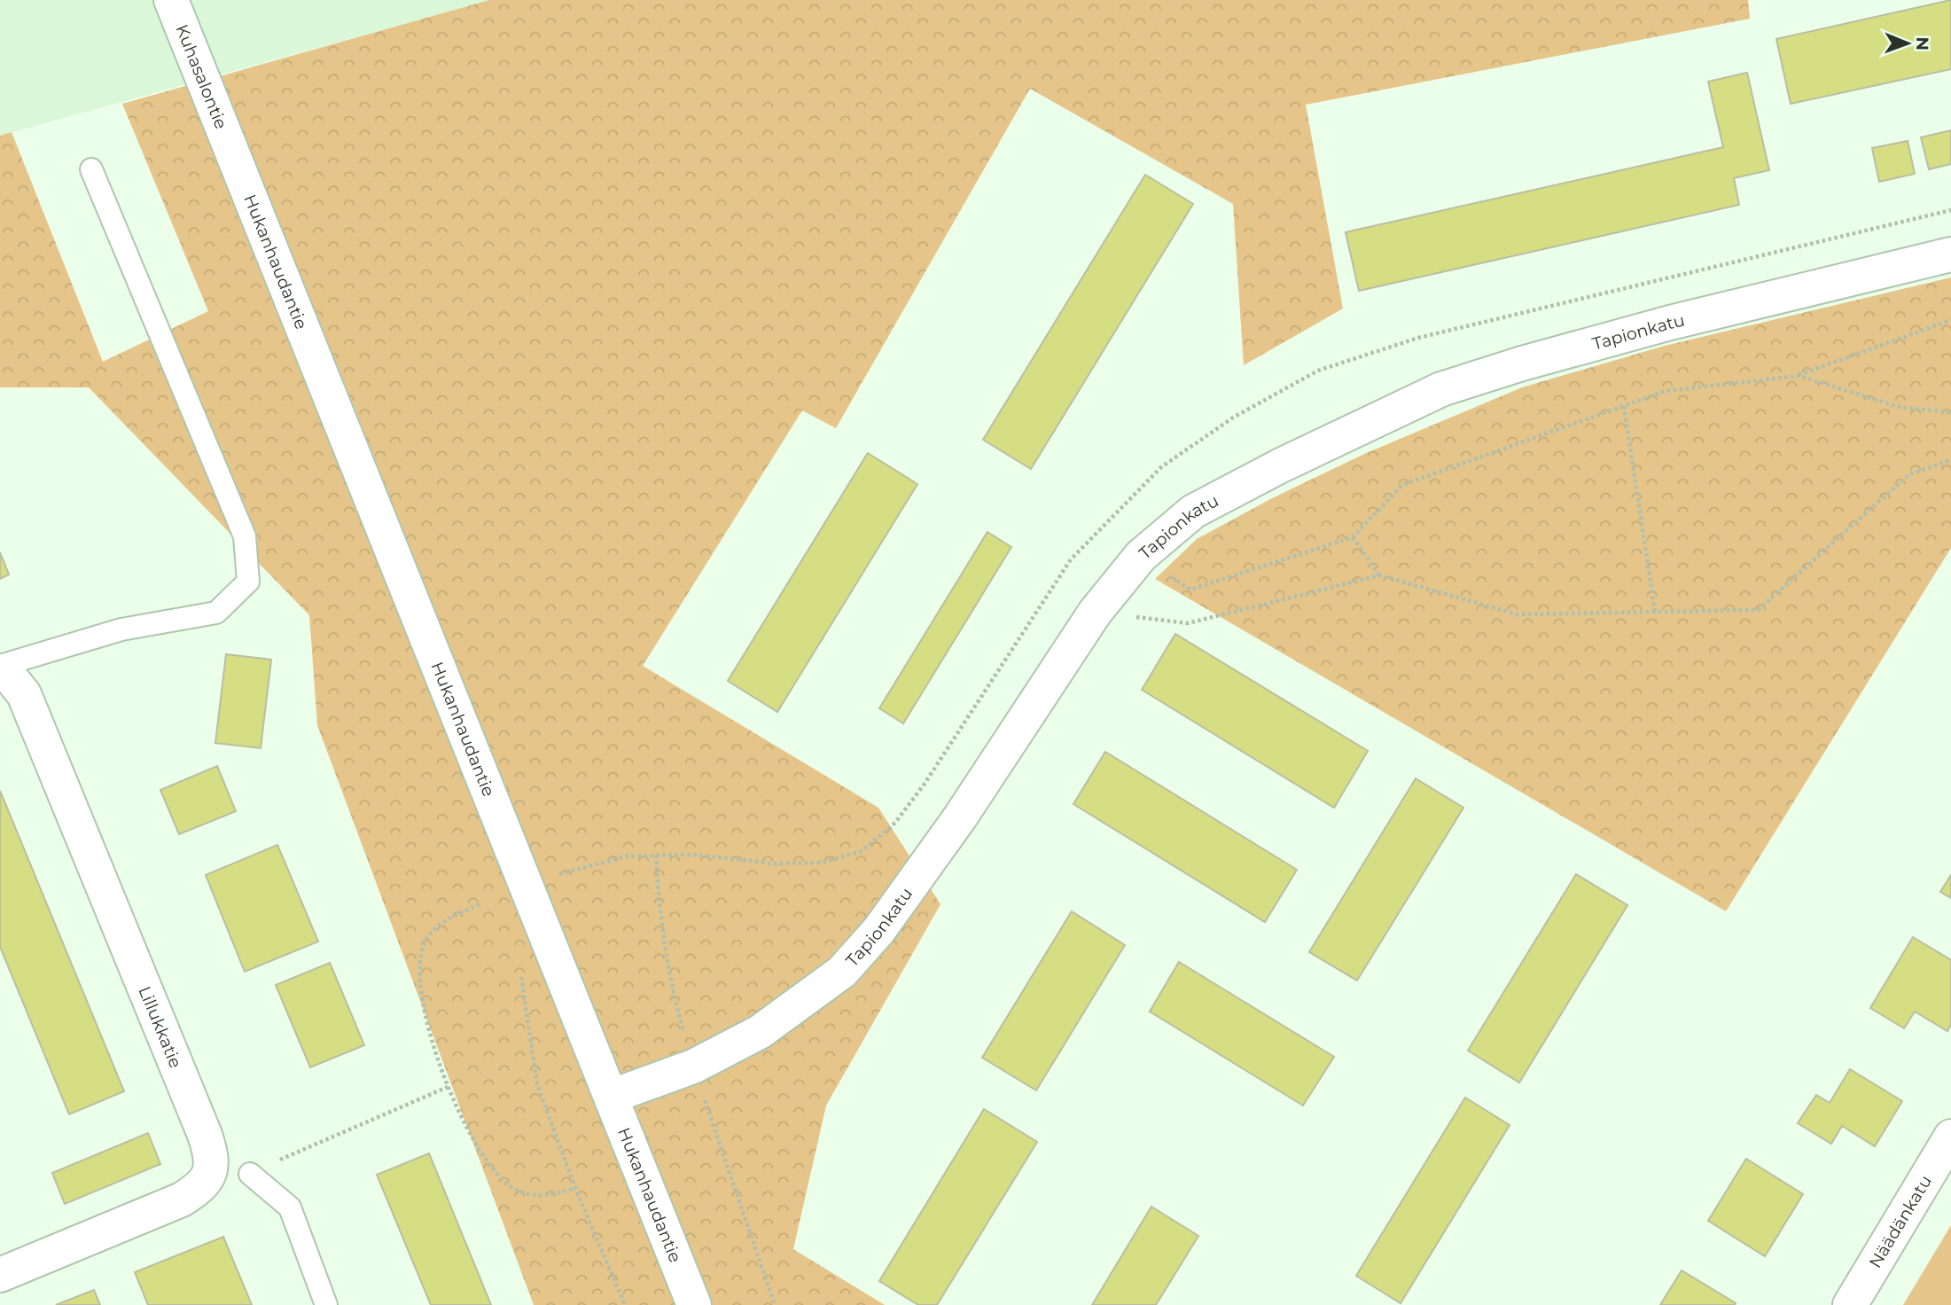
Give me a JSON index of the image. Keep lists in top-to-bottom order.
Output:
{
  "streets": {
    "street": [
      "Kuhasalontie",
      "Hukanhaudantie",
      "Tapionkatu",
      "Lillukkatie",
      "Näädänkatu"
    ]
  },
  "crossings": [
    ["Kuhasalontie", "Hukanhaudantie"],
    ["Hukanhaudantie", "Tapionkatu"]
  ],
  "north": "right"
}
